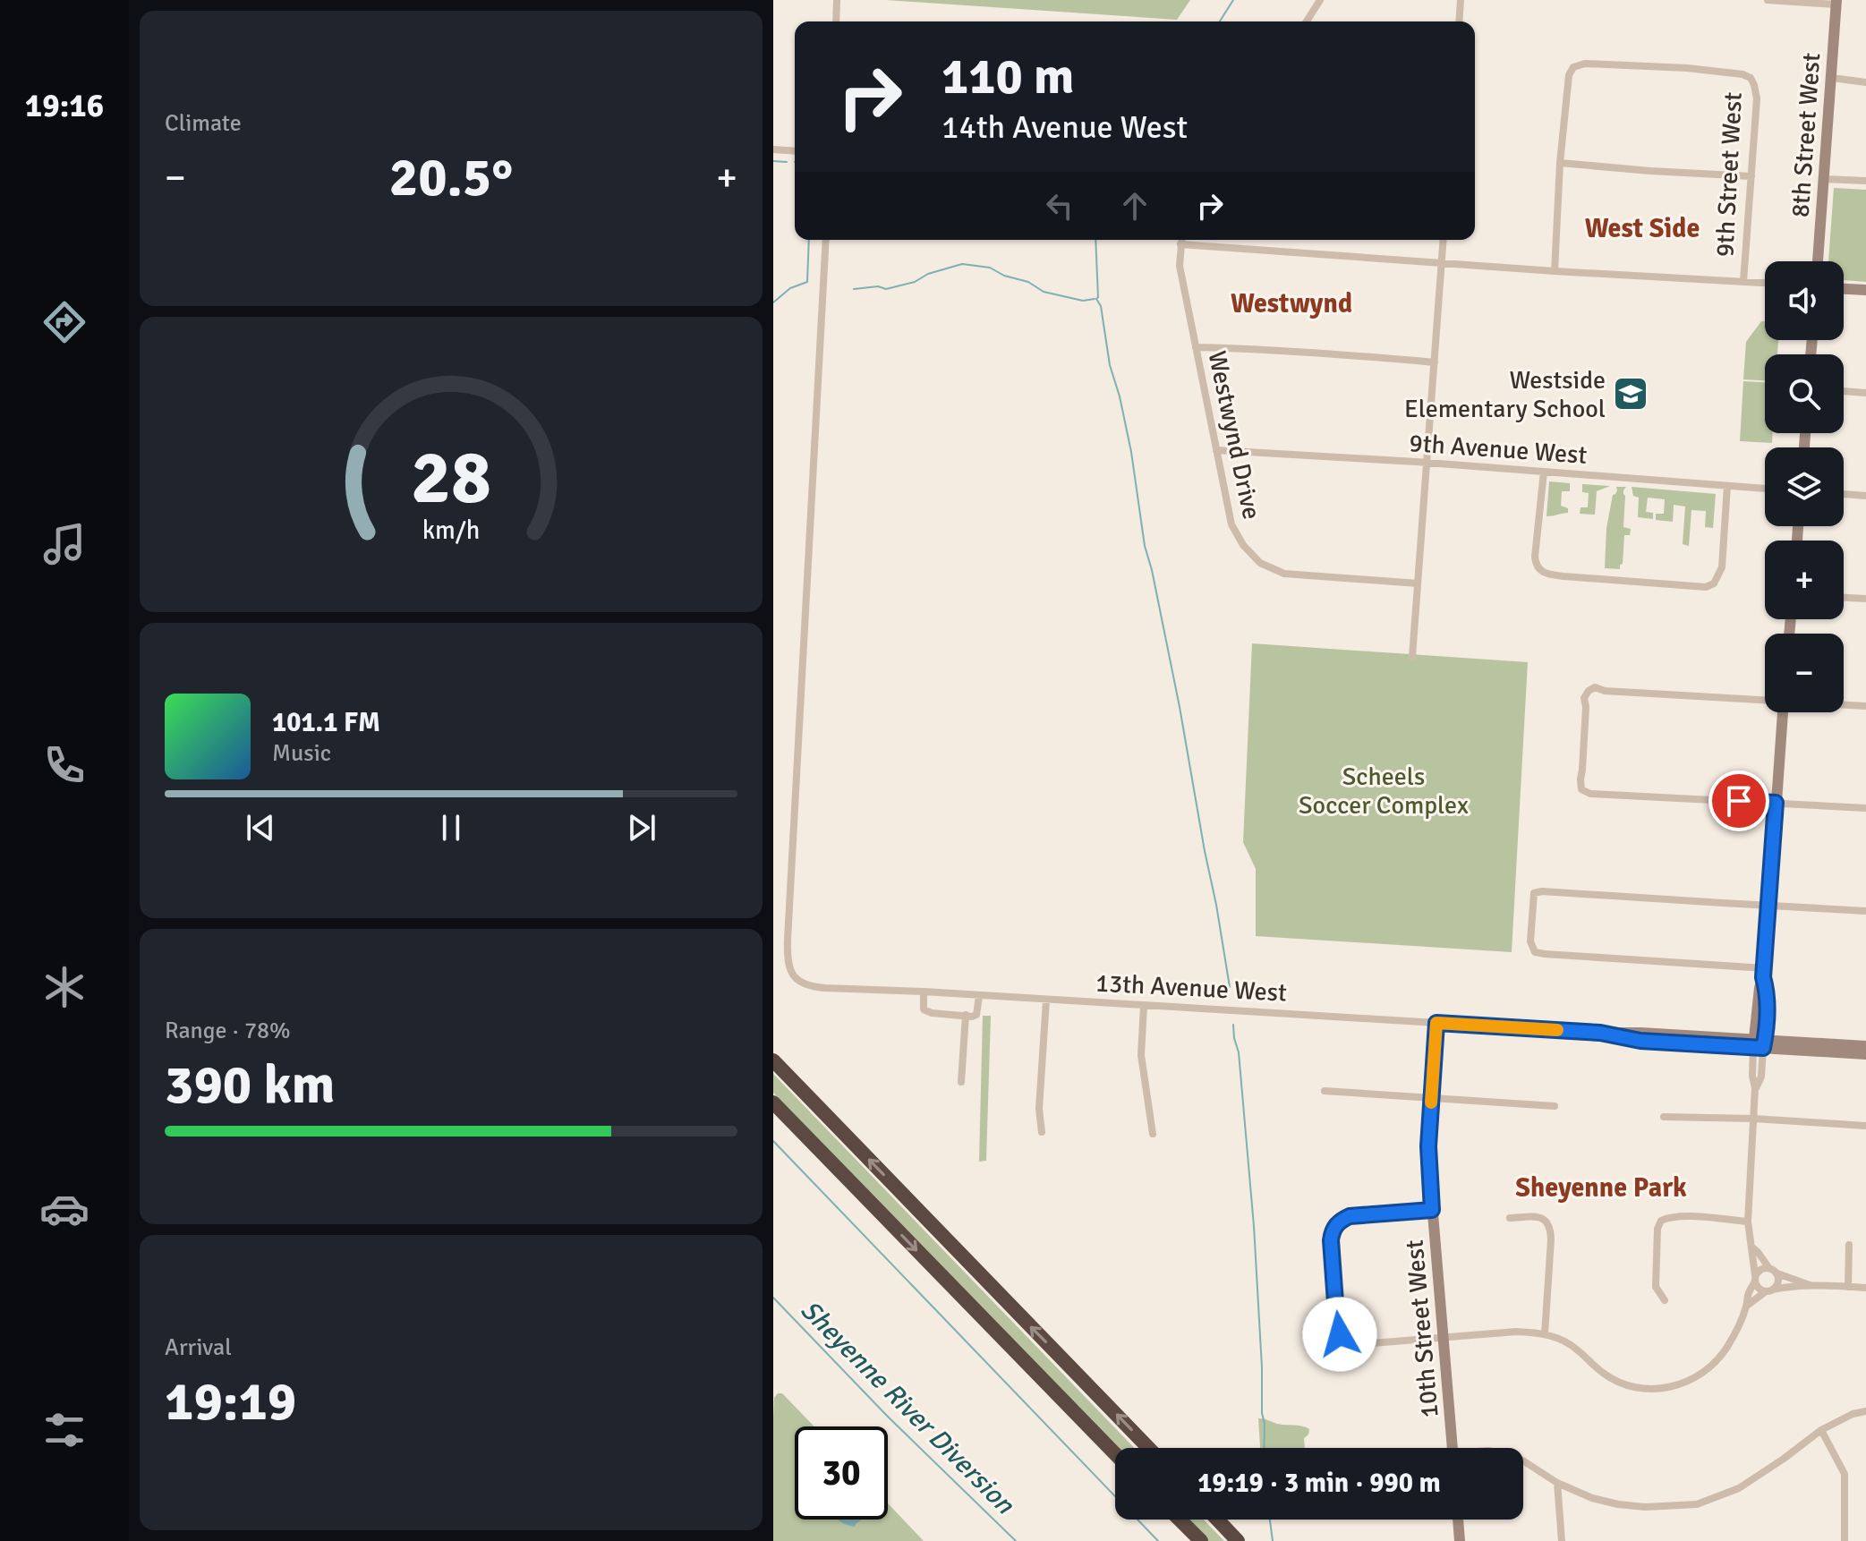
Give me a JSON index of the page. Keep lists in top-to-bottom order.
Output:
{
  "streets": {
    "street": [
      "8th Street West",
      "9th Street West",
      "Westwynd Drive",
      "9th Avenue West",
      "13th Avenue West",
      "10th Street West"
    ]
  },
  "crossings": [
    ["Westwynd Drive", "9th Avenue West"],
    ["13th Avenue West", "10th Street West"]
  ],
  "districts": ["West Side", "Westwynd", "Sheyenne Park"],
  "water": ["Sheyenne River Diversion"],
  "parks": ["Scheels Soccer Complex"],
  "places": {
    "school or university": ["Westside Elementary School"]
  },
  "page": {
    "tabs": "19:16",
    "tile": [
      "Climate",
      ["Range · 78%", "390 km"],
      ["Arrival", "19:19"]
    ],
    "turn": ["110 m", "14th Avenue West"],
    "heat": ["−", "20.5°", "+"],
    "map_buttons": ["+", "−"],
    "song": ["101.1 FM", "Music"],
    "limit": "30",
    "trip": "19:19 · 3 min · 990 m",
    "gauge": ["28", "km/h"]
  }
}
